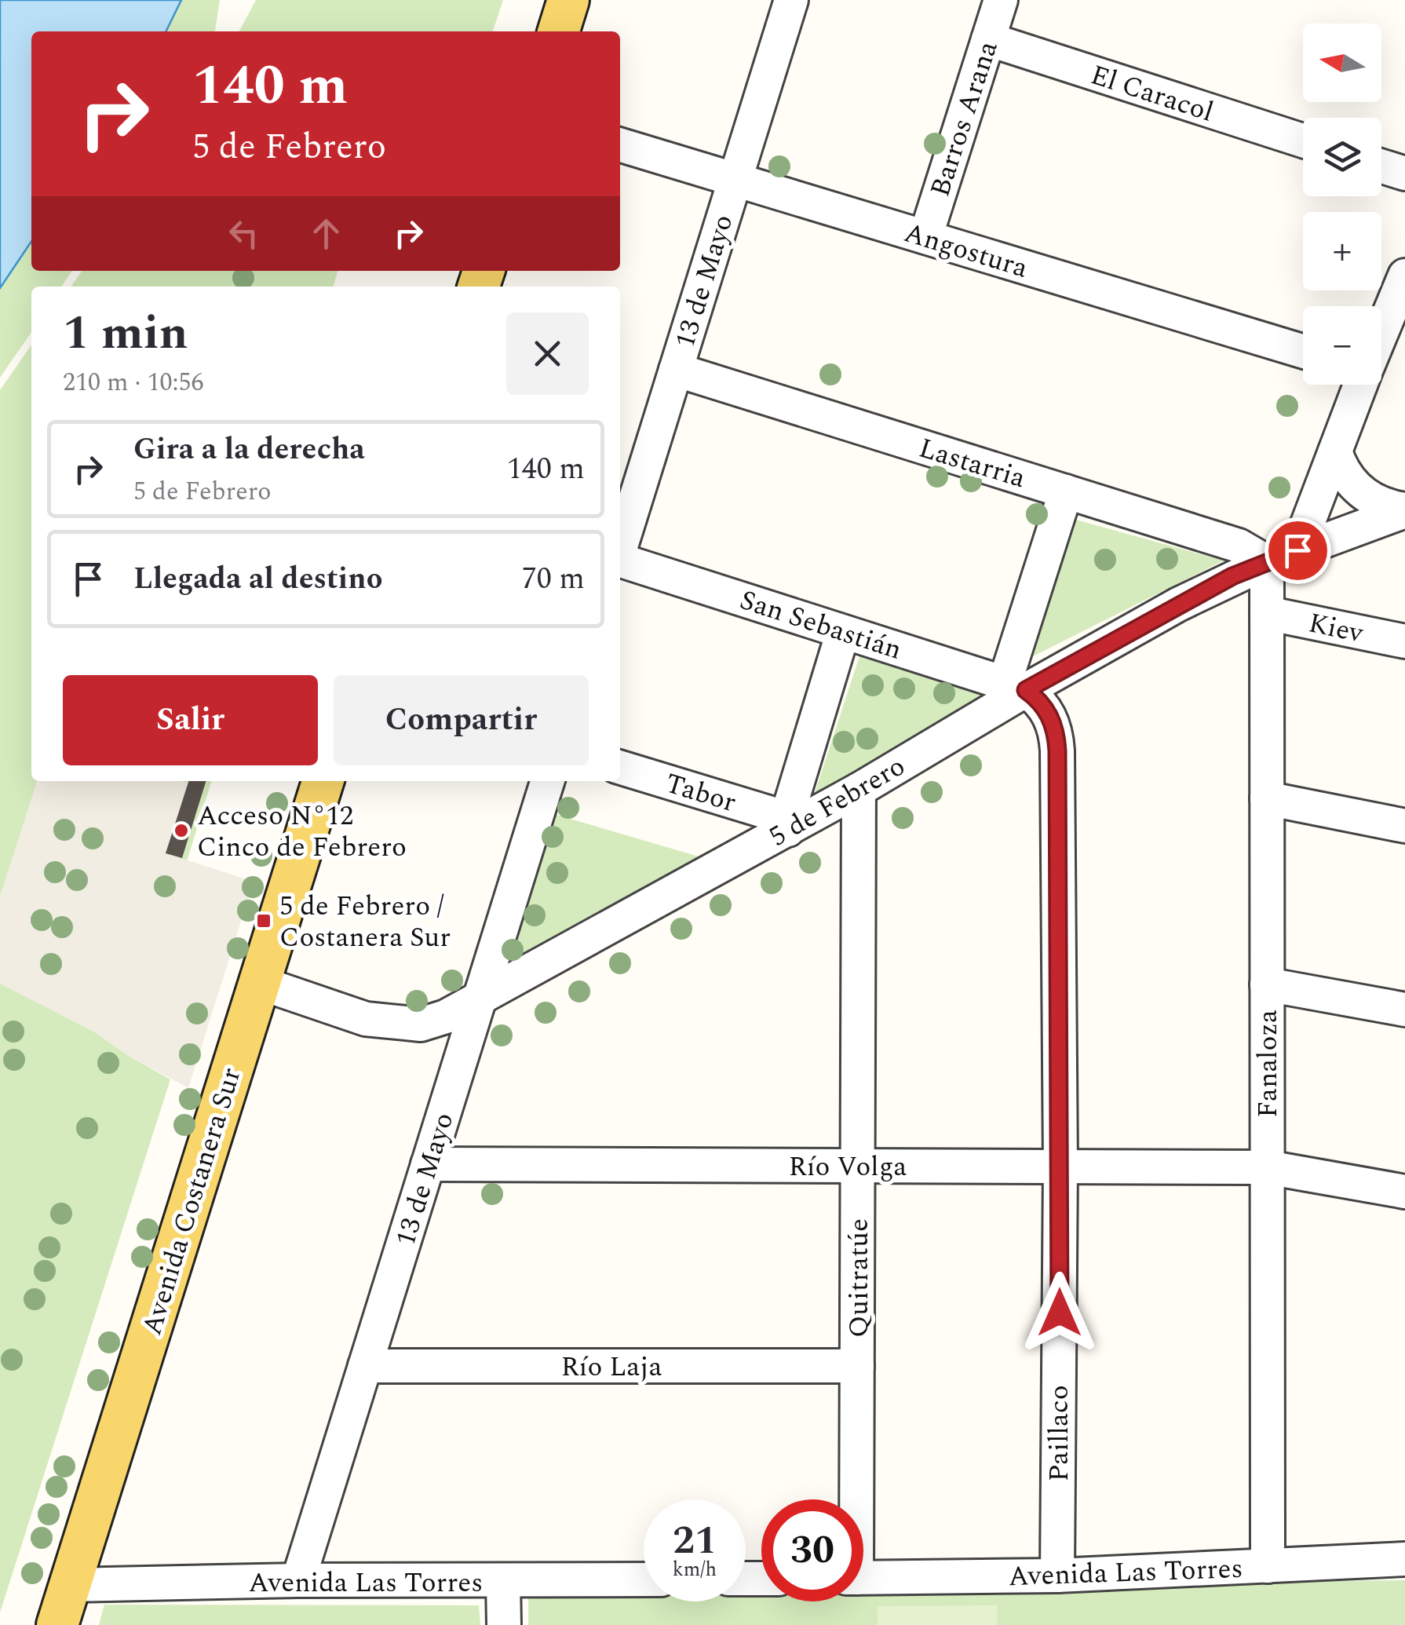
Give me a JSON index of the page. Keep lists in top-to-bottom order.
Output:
{
  "streets": {
    "main road": ["Avenida Costanera Sur"],
    "street": [
      "El Caracol",
      "Barros Arana",
      "Angostura",
      "13 de Mayo",
      "Lastarria",
      "San Sebastián",
      "Kiev",
      "Tabor",
      "5 de Febrero",
      "Fanaloza",
      "Río Volga",
      "Quitratúe",
      "Río Laja",
      "Paillaco",
      "Avenida Las Torres"
    ]
  },
  "crossings": [
    ["El Caracol", "Barros Arana"],
    ["Barros Arana", "Angostura"],
    ["Angostura", "13 de Mayo"],
    ["13 de Mayo", "Lastarria"],
    ["13 de Mayo", "5 de Febrero"],
    ["13 de Mayo", "Río Volga"],
    ["13 de Mayo", "Río Laja"],
    ["13 de Mayo", "Avenida Las Torres"],
    ["Lastarria", "5 de Febrero"],
    ["Lastarria", "Fanaloza"],
    ["San Sebastián", "5 de Febrero"],
    ["San Sebastián", "Paillaco"],
    ["Kiev", "Fanaloza"],
    ["Tabor", "5 de Febrero"],
    ["5 de Febrero", "Fanaloza"],
    ["5 de Febrero", "Avenida Costanera Sur"],
    ["5 de Febrero", "Quitratúe"],
    ["5 de Febrero", "Paillaco"],
    ["Fanaloza", "Río Volga"],
    ["Fanaloza", "Avenida Las Torres"],
    ["Río Volga", "Quitratúe"],
    ["Río Volga", "Paillaco"],
    ["Avenida Costanera Sur", "Avenida Las Torres"],
    ["Quitratúe", "Río Laja"],
    ["Paillaco", "Avenida Las Torres"]
  ],
  "places": {
    "other": ["Acceso N°12 Cinco de Febrero"],
    "transit": ["5 de Febrero / Costanera Sur"]
  },
  "north": "left",
  "page": {
    "map_buttons": ["+", "−"],
    "turn": ["140 m", "5 de Febrero"],
    "heading": ["1 min", "210 m · 10:56"],
    "list": [
      {
        "name": "Gira a la derecha",
        "note": "5 de Febrero",
        "value": "140 m"
      },
      {
        "name": "Llegada al destino",
        "value": "70 m"
      }
    ],
    "buttons": ["Salir", "Compartir"],
    "speed": "21 km/h",
    "limit": "30"
  }
}
